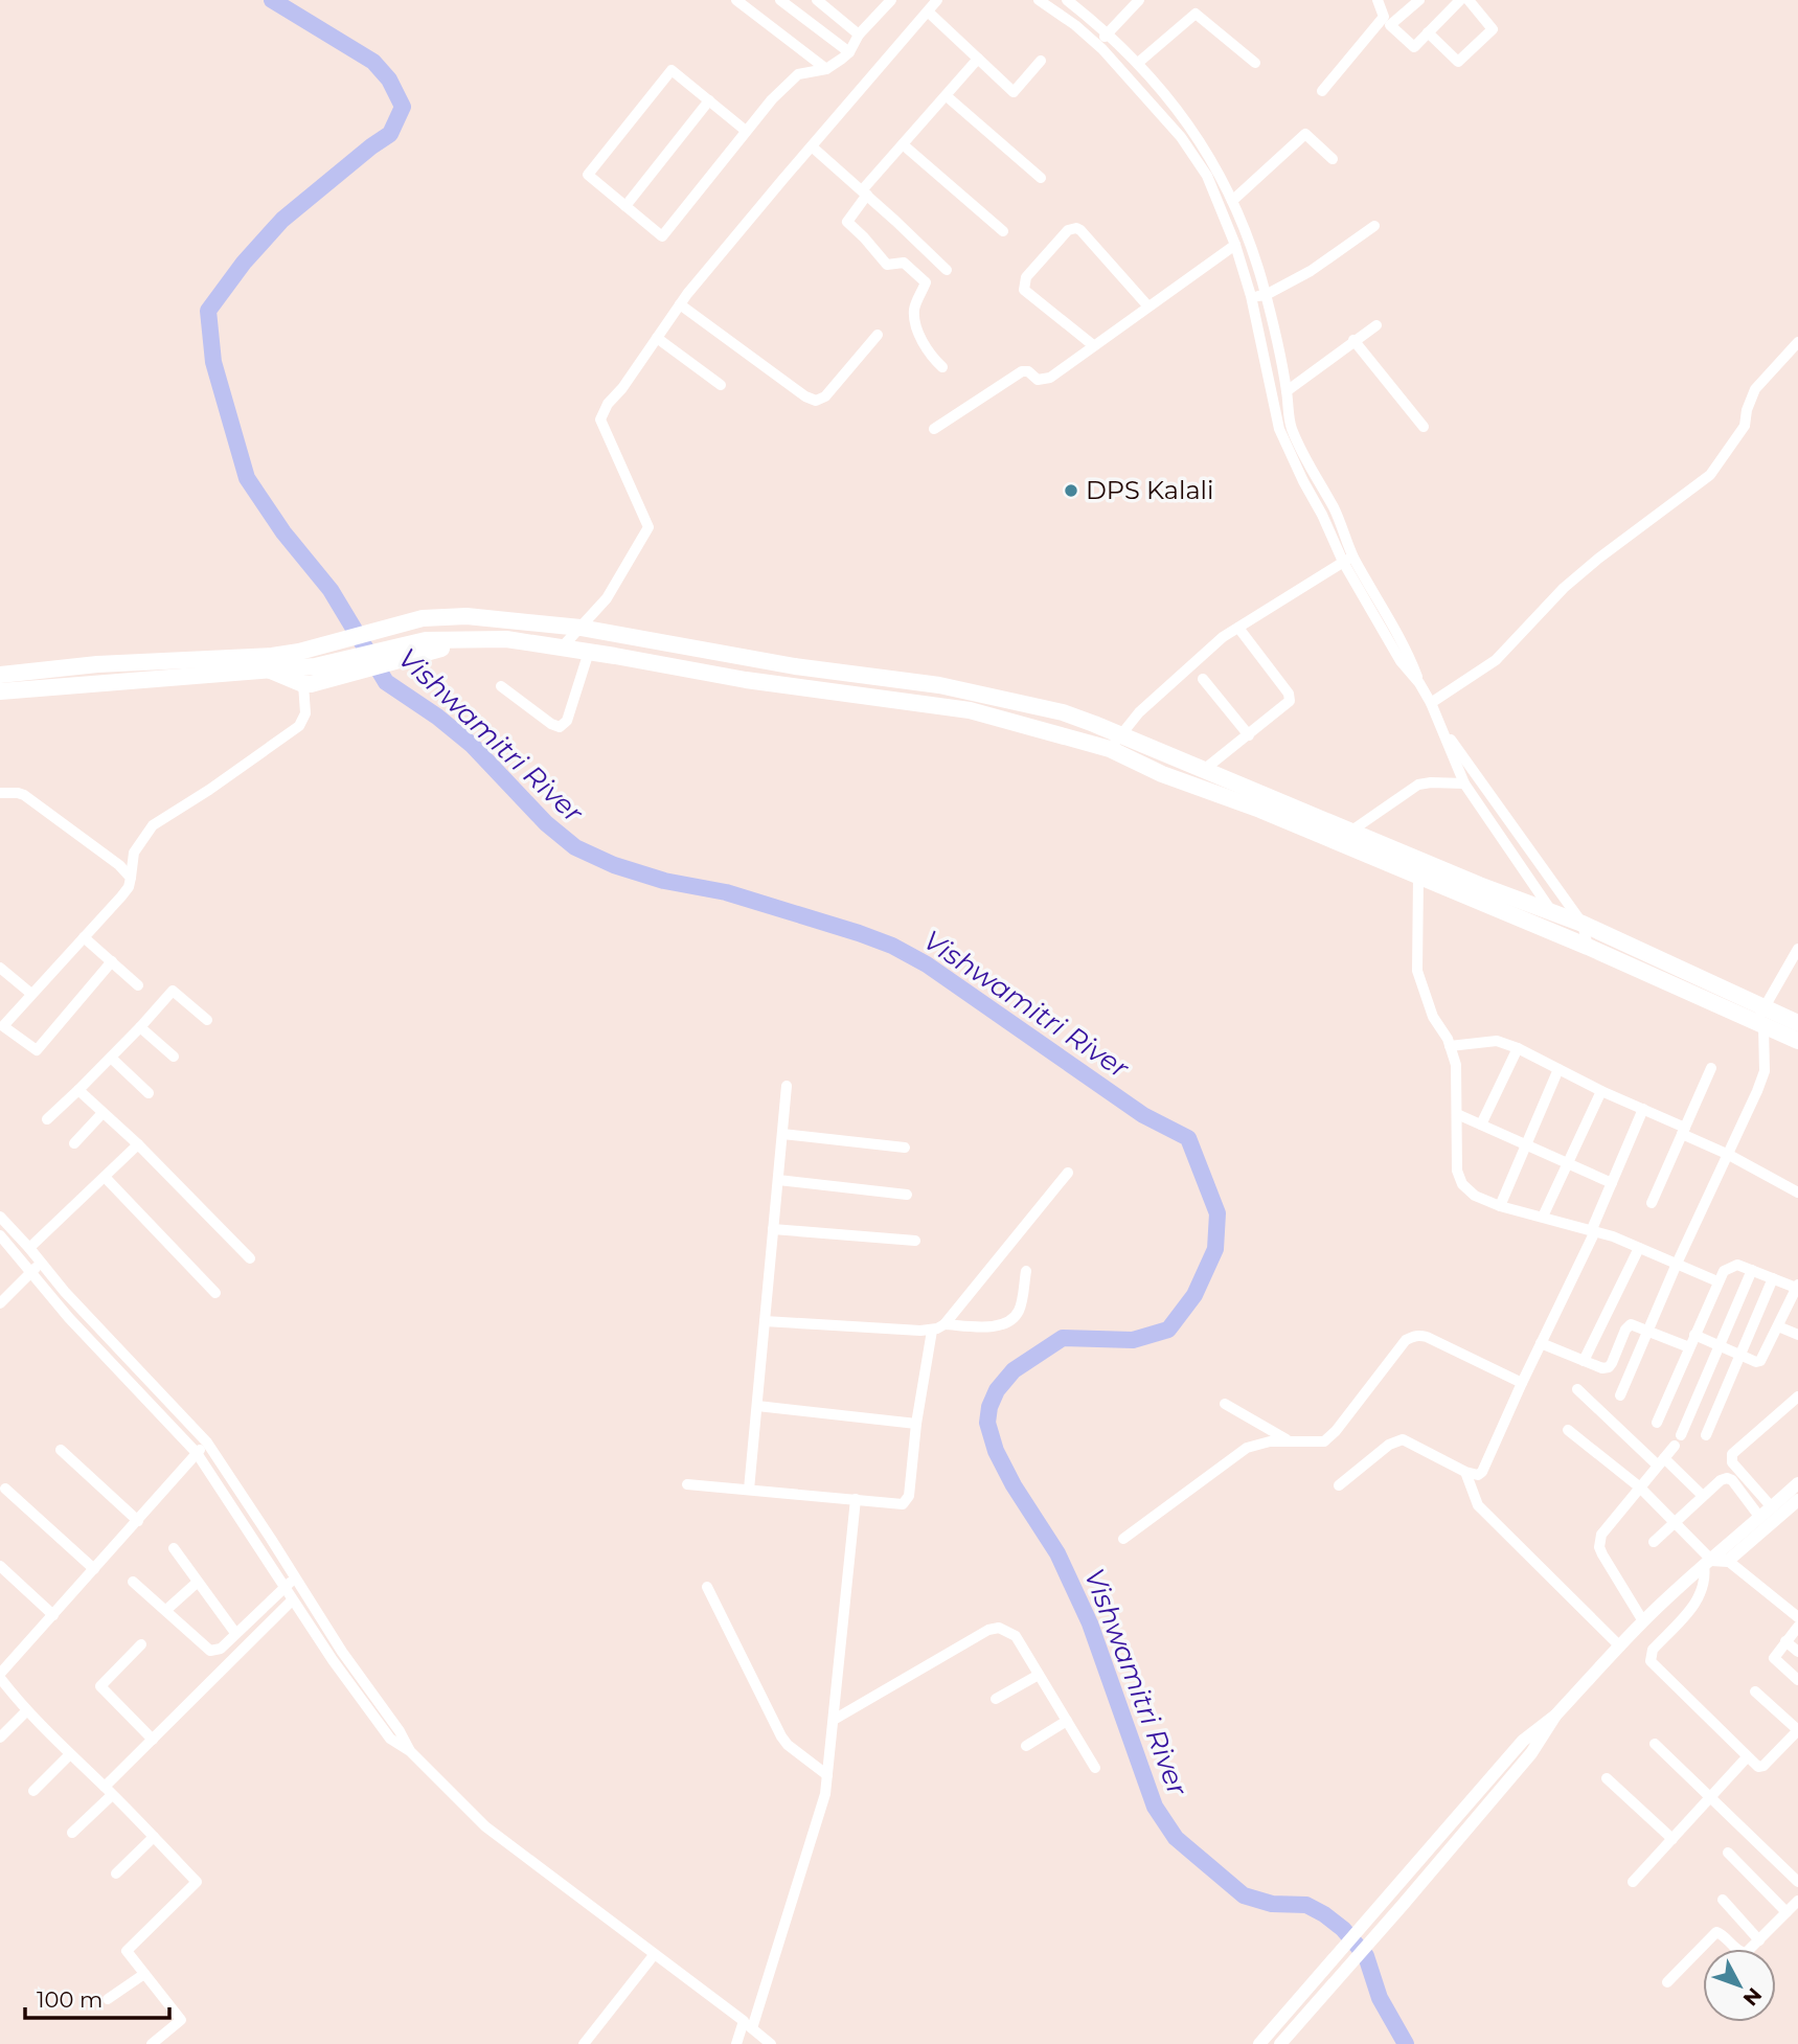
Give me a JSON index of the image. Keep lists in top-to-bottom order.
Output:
{
  "water": ["Vishwamitri River"],
  "places": ["DPS Kalali"],
  "scale_bar": "100 m",
  "north": "bottom right"
}
